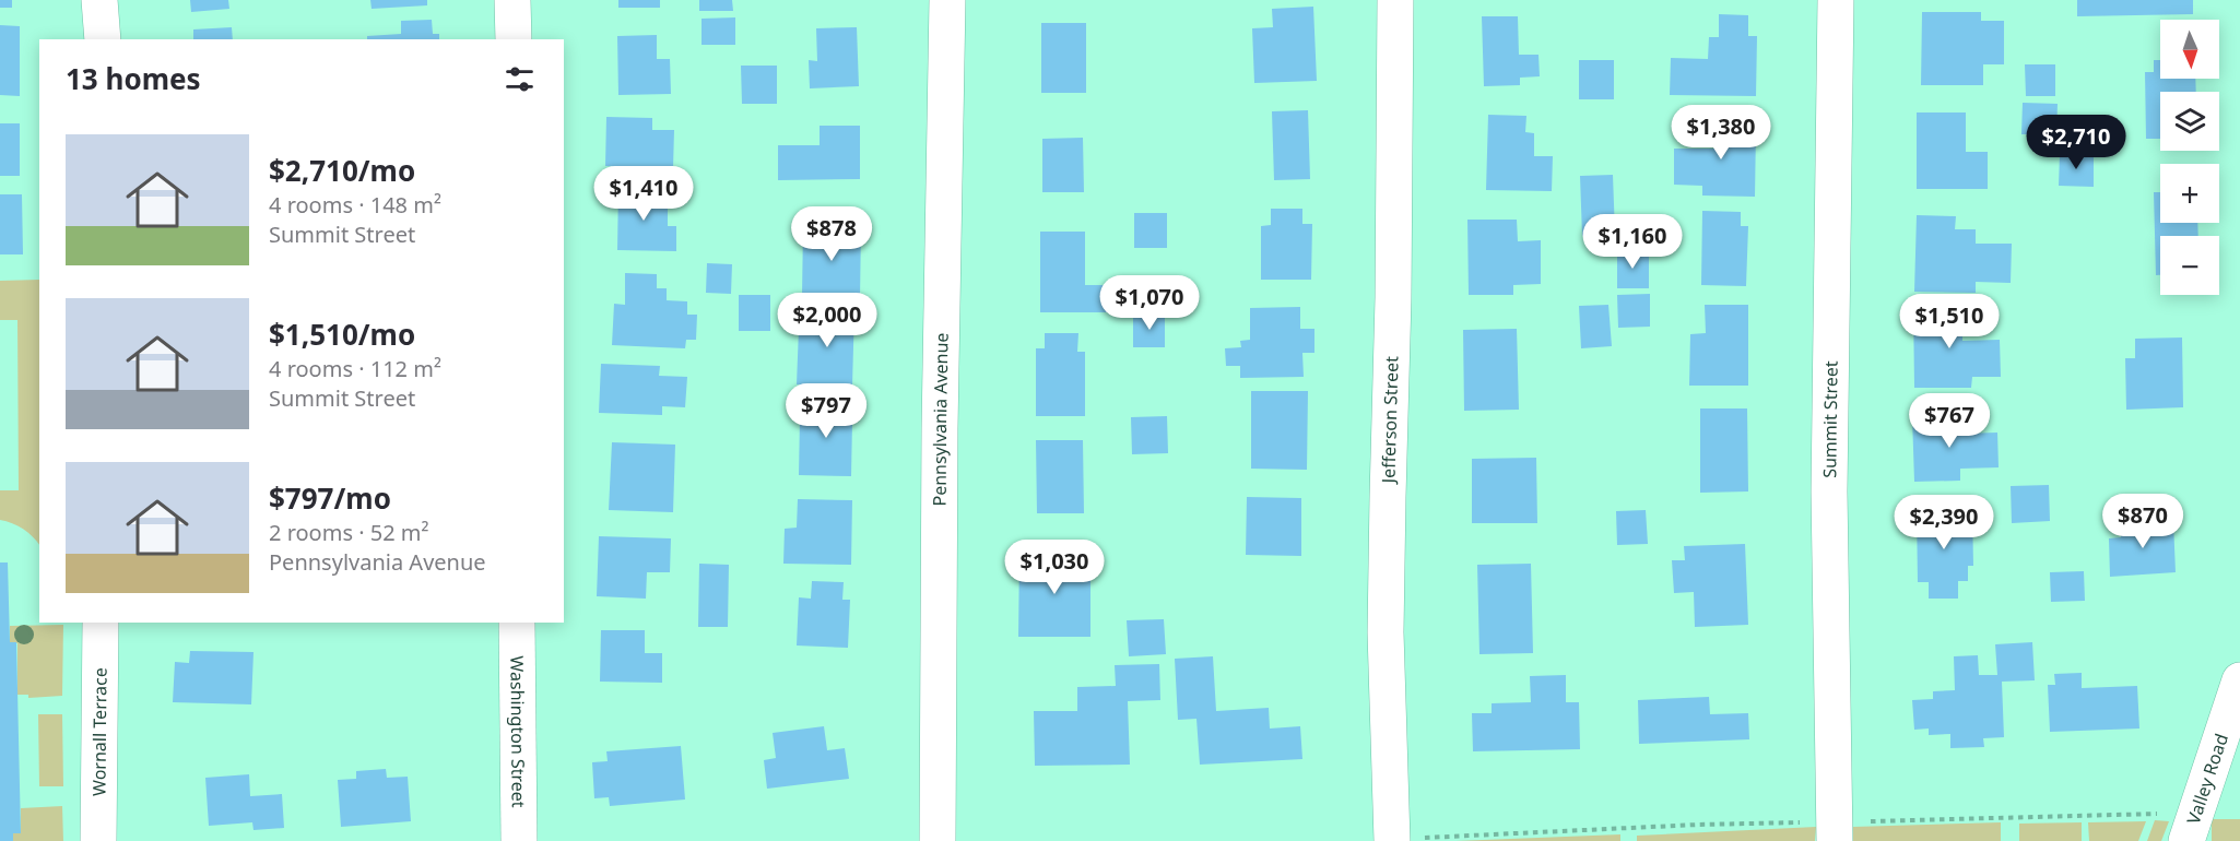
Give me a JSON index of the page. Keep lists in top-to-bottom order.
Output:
{
  "streets": {
    "street": [
      "Pennsylvania Avenue",
      "Jefferson Street",
      "Summit Street",
      "Wornall Terrace",
      "Washington Street",
      "Valley Road"
    ]
  },
  "north": "bottom",
  "page": {
    "map_buttons": ["+", "−"],
    "heading": "13 homes",
    "price": [
      "$1,380",
      "$2,710",
      "$1,410",
      "$878",
      "$1,160",
      "$1,070",
      "$2,000",
      "$1,510",
      "$797",
      "$767",
      "$870",
      "$2,390",
      "$1,030"
    ],
    "list": [
      {
        "name": "$2,710/mo",
        "note": "4 rooms · 148 m² · Summit Street"
      },
      {
        "name": "$1,510/mo",
        "note": "4 rooms · 112 m² · Summit Street"
      },
      {
        "name": "$797/mo",
        "note": "2 rooms · 52 m² · Pennsylvania Avenue"
      }
    ]
  }
}
